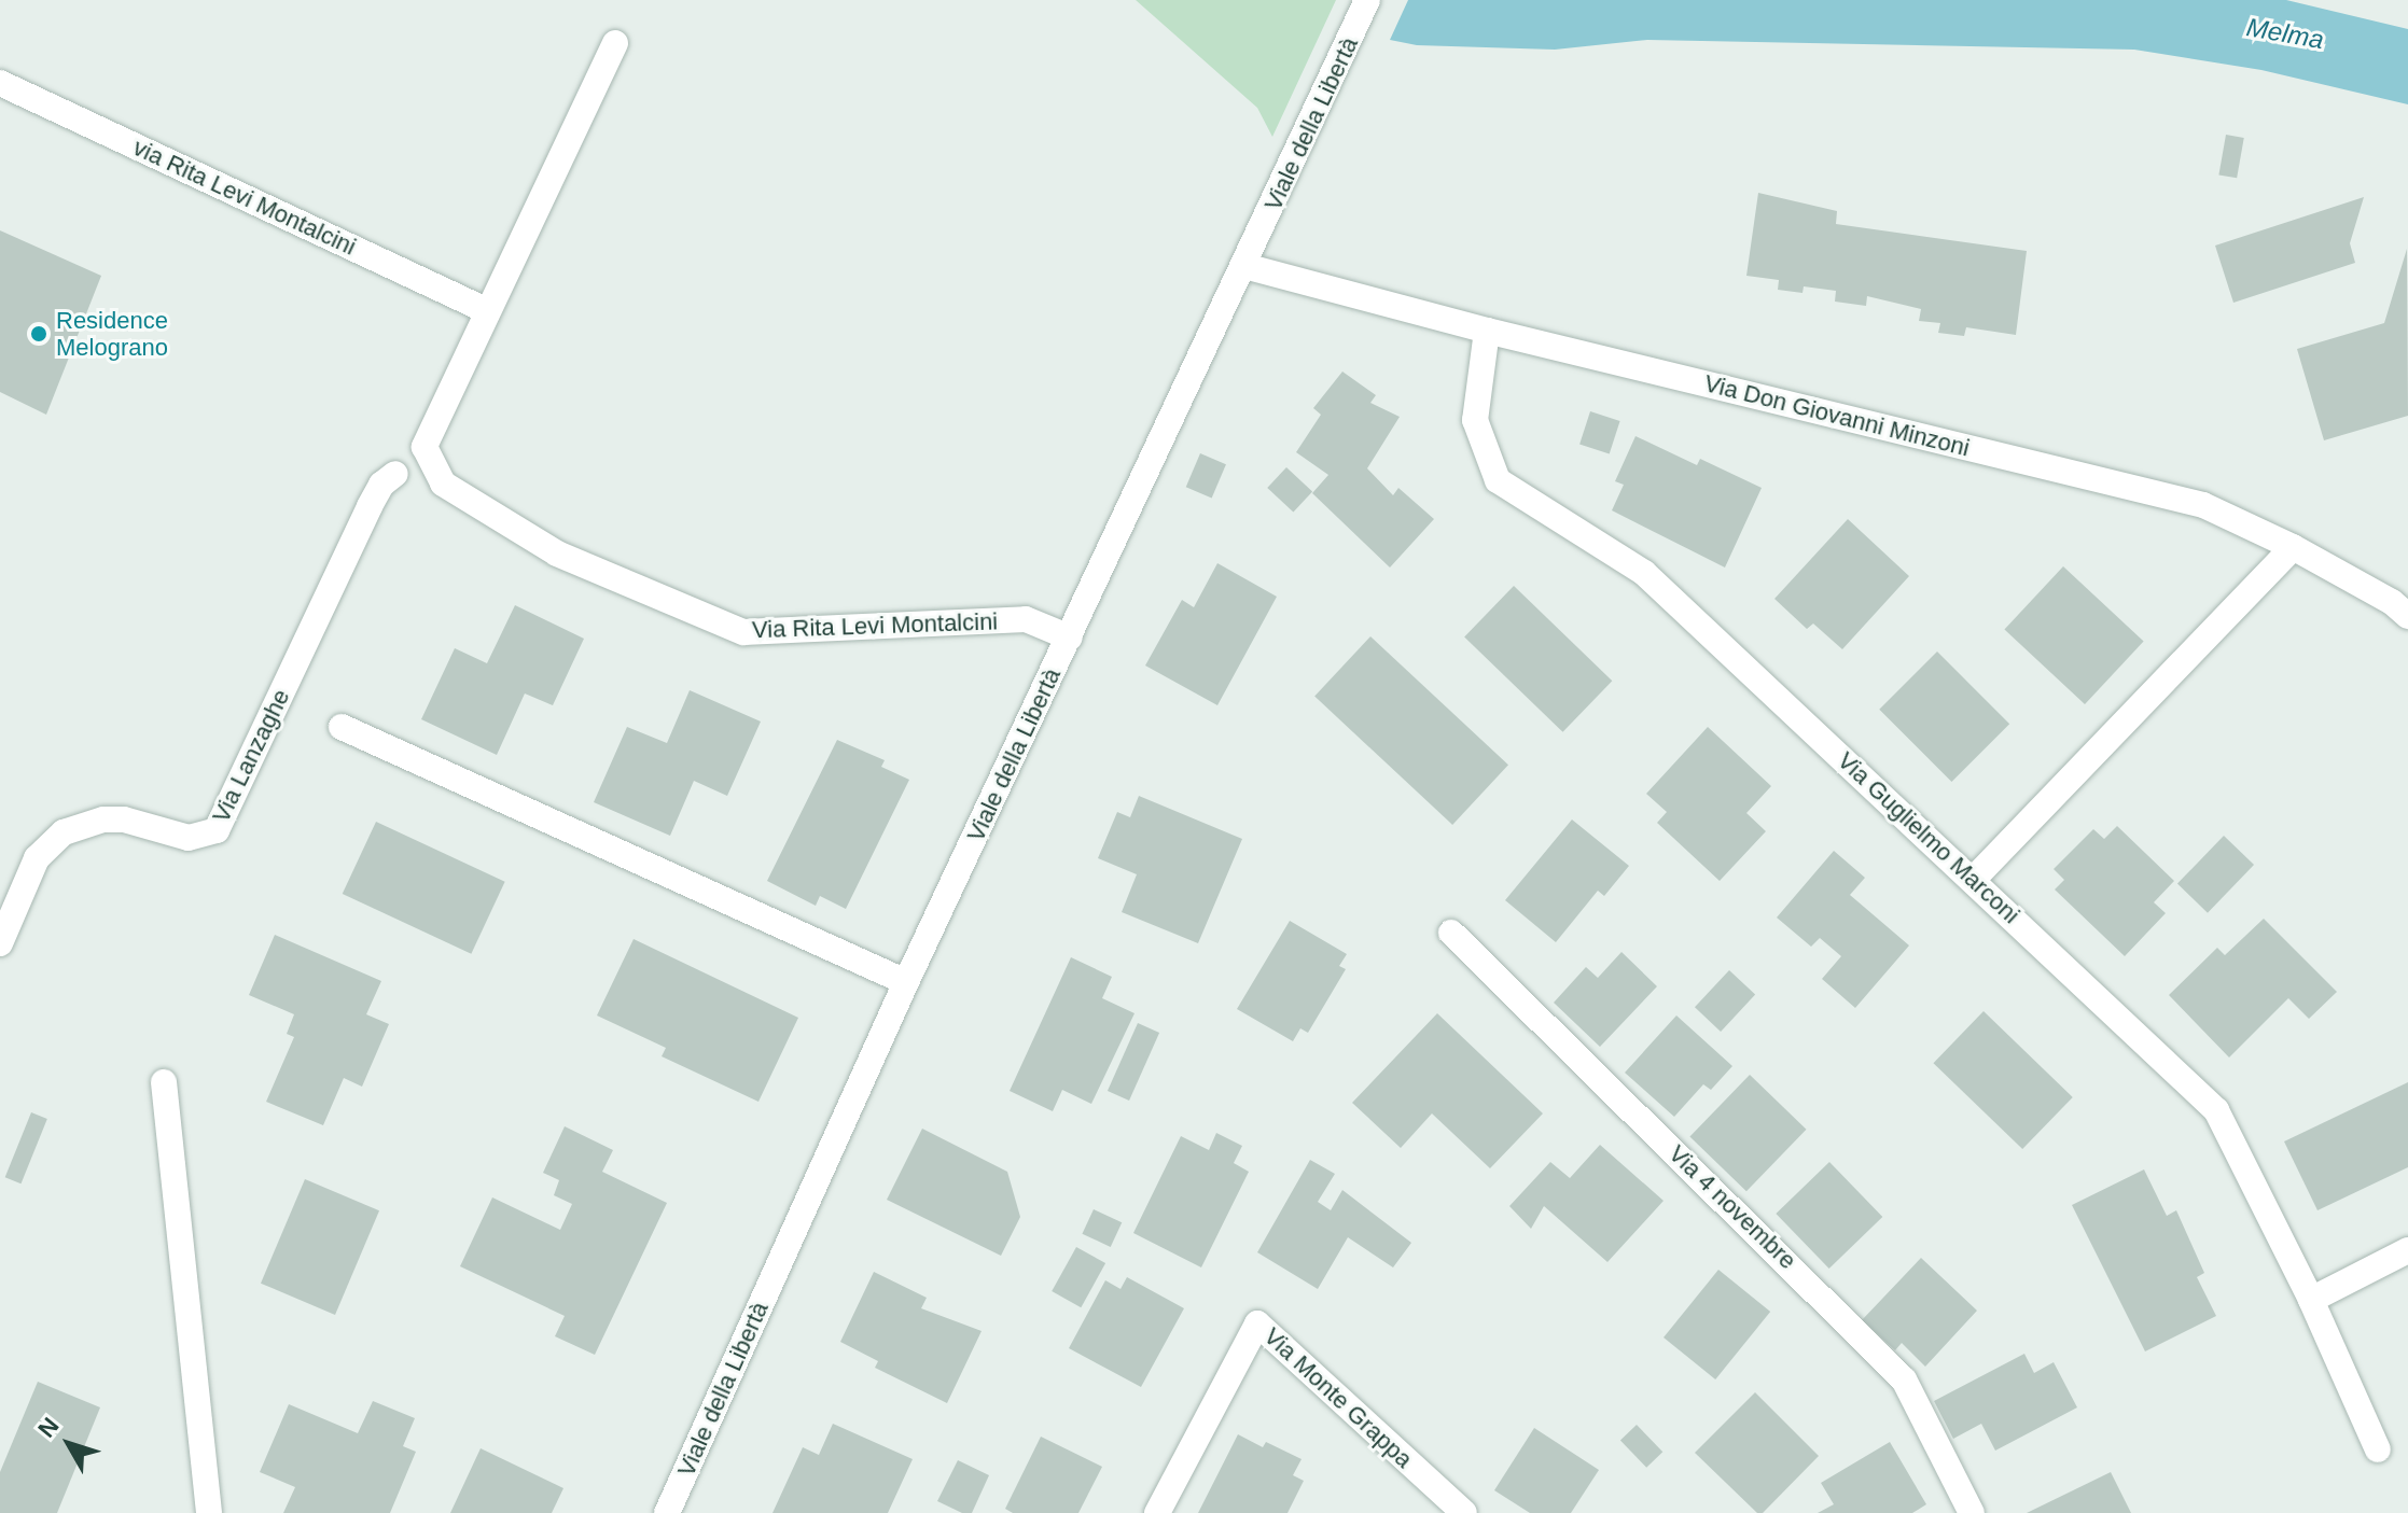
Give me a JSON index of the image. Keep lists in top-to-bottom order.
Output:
{
  "streets": {
    "street": [
      "Viale della Libertà",
      "via Rita Levi Montalcini",
      "Via Don Giovanni Minzoni",
      "Via Rita Levi Montalcini",
      "Via Lanzaghe",
      "Via Guglielmo Marconi",
      "Via 4 novembre",
      "Via Monte Grappa"
    ]
  },
  "crossings": [
    ["Viale della Libertà", "Via Don Giovanni Minzoni"],
    ["Viale della Libertà", "Via Rita Levi Montalcini"],
    ["via Rita Levi Montalcini", "Via Rita Levi Montalcini"],
    ["Via Don Giovanni Minzoni", "Via Guglielmo Marconi"]
  ],
  "water": ["Melma"],
  "places": ["Residence Melograno"],
  "north": "top left"
}
